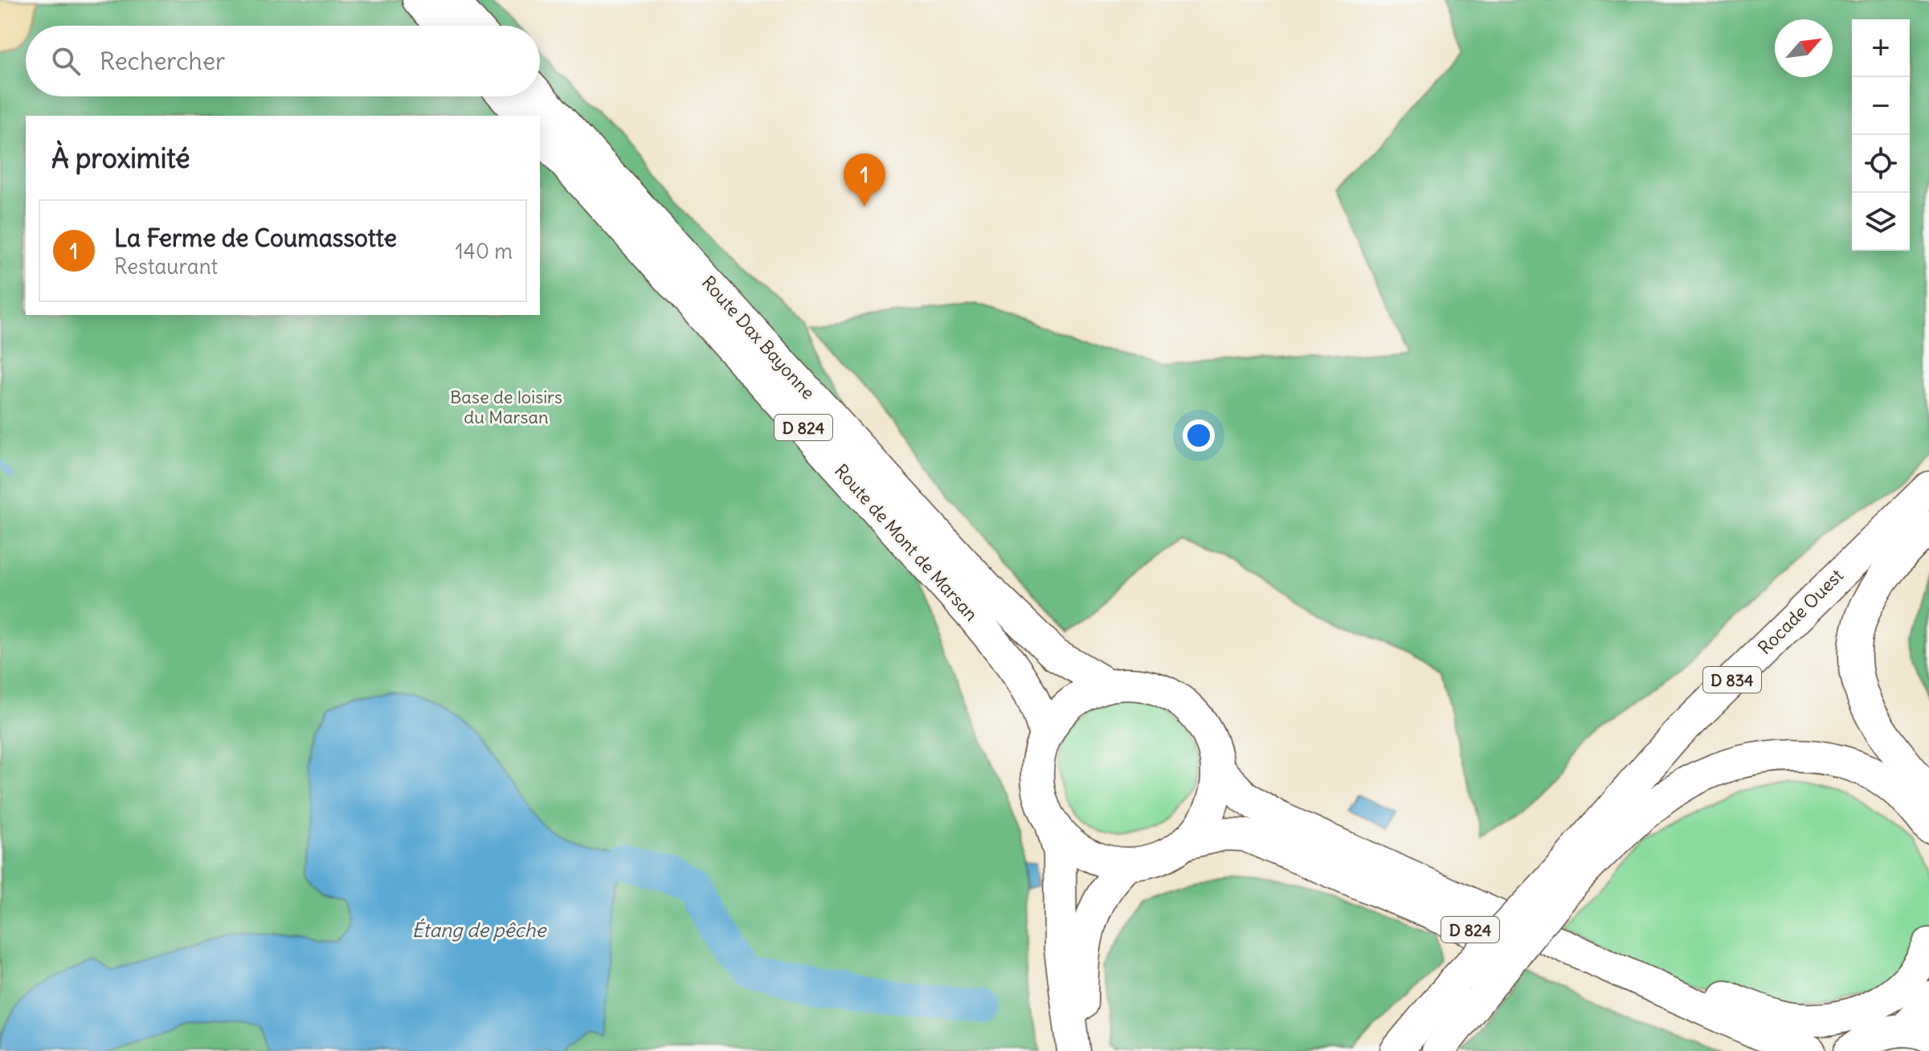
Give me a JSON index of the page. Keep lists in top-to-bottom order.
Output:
{
  "streets": {
    "main road": [
      "Route Dax Bayonne",
      "D 824",
      "Route de Mont de Marsan",
      "Rocade Ouest",
      "D 834"
    ]
  },
  "crossings": [
    ["Route Dax Bayonne", "D 824"],
    ["Route Dax Bayonne", "Route de Mont de Marsan"],
    ["D 824", "Route de Mont de Marsan"],
    ["Rocade Ouest", "D 834"]
  ],
  "water": ["Étang de pêche"],
  "parks": ["Base de loisirs du Marsan"],
  "north": "top right",
  "page": {
    "map_buttons": ["+", "−"],
    "search": "Rechercher",
    "heading": "À proximité",
    "pins": "1",
    "list": [
      {
        "mark": "1",
        "name": "La Ferme de Coumassotte",
        "note": "Restaurant",
        "value": "140 m"
      }
    ]
  }
}
